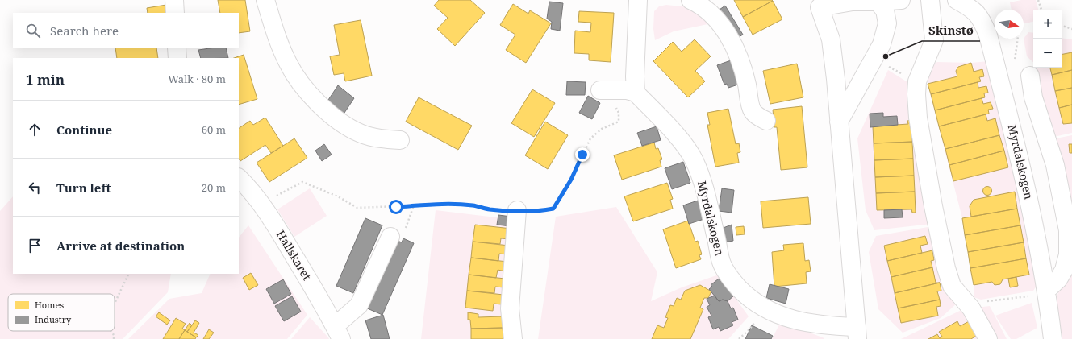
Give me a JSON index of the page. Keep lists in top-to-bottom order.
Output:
{
  "streets": {
    "street": ["Myrdalskogen", "Hallskaret"]
  },
  "places": ["Skinstø"],
  "legend": ["Homes", "Industry"],
  "north": "right",
  "page": {
    "map_buttons": ["+", "−"],
    "search": "Search here",
    "heading": ["1 min", "Walk · 80 m"],
    "list": [
      ["Continue", "60 m"],
      ["Turn left", "20 m"],
      "Arrive at destination"
    ]
  }
}
